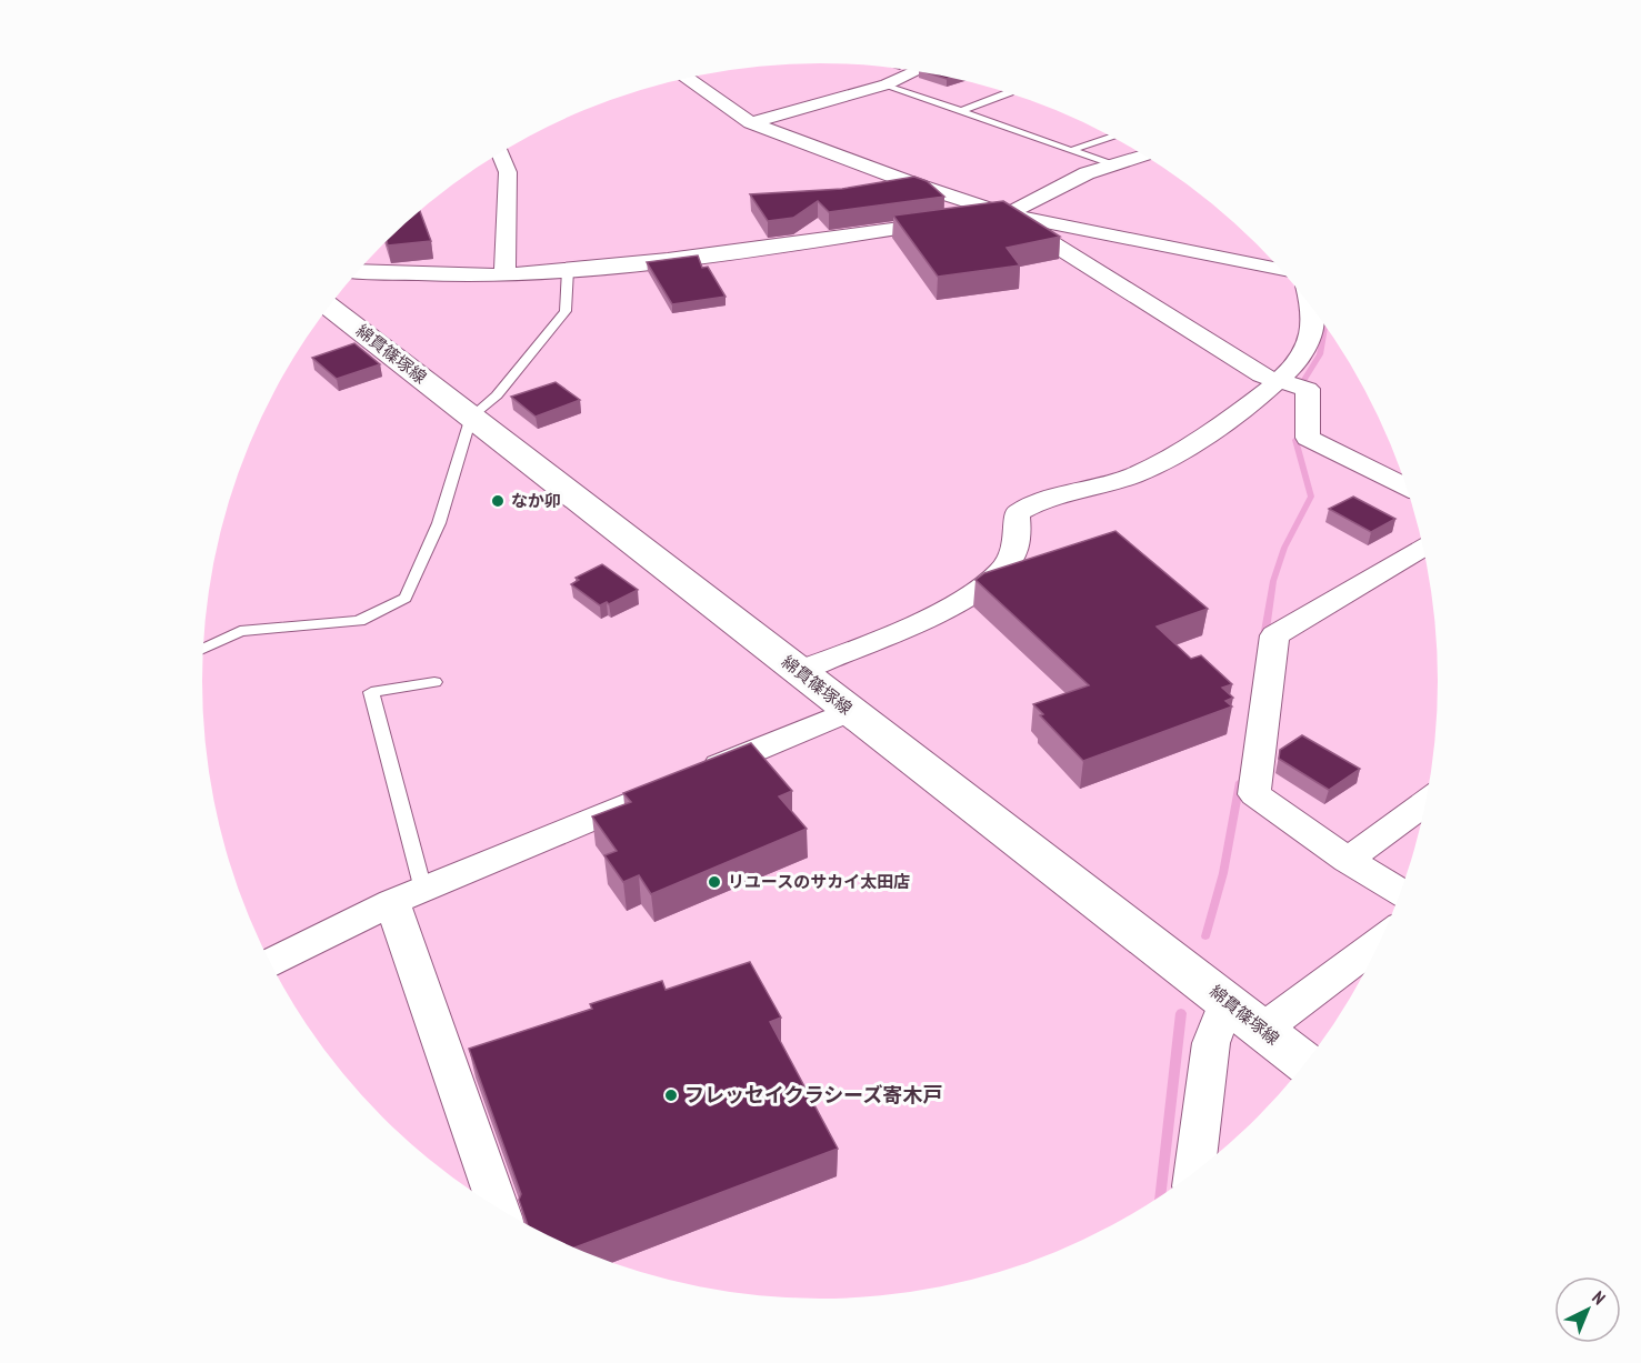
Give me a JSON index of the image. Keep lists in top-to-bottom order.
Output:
{
  "streets": {
    "main road": ["綿貫篠塚線"]
  },
  "places": ["なか卯", "リユースのサカイ太田店", "フレッセイクラシーズ寄木戸"],
  "north": "top right"
}
